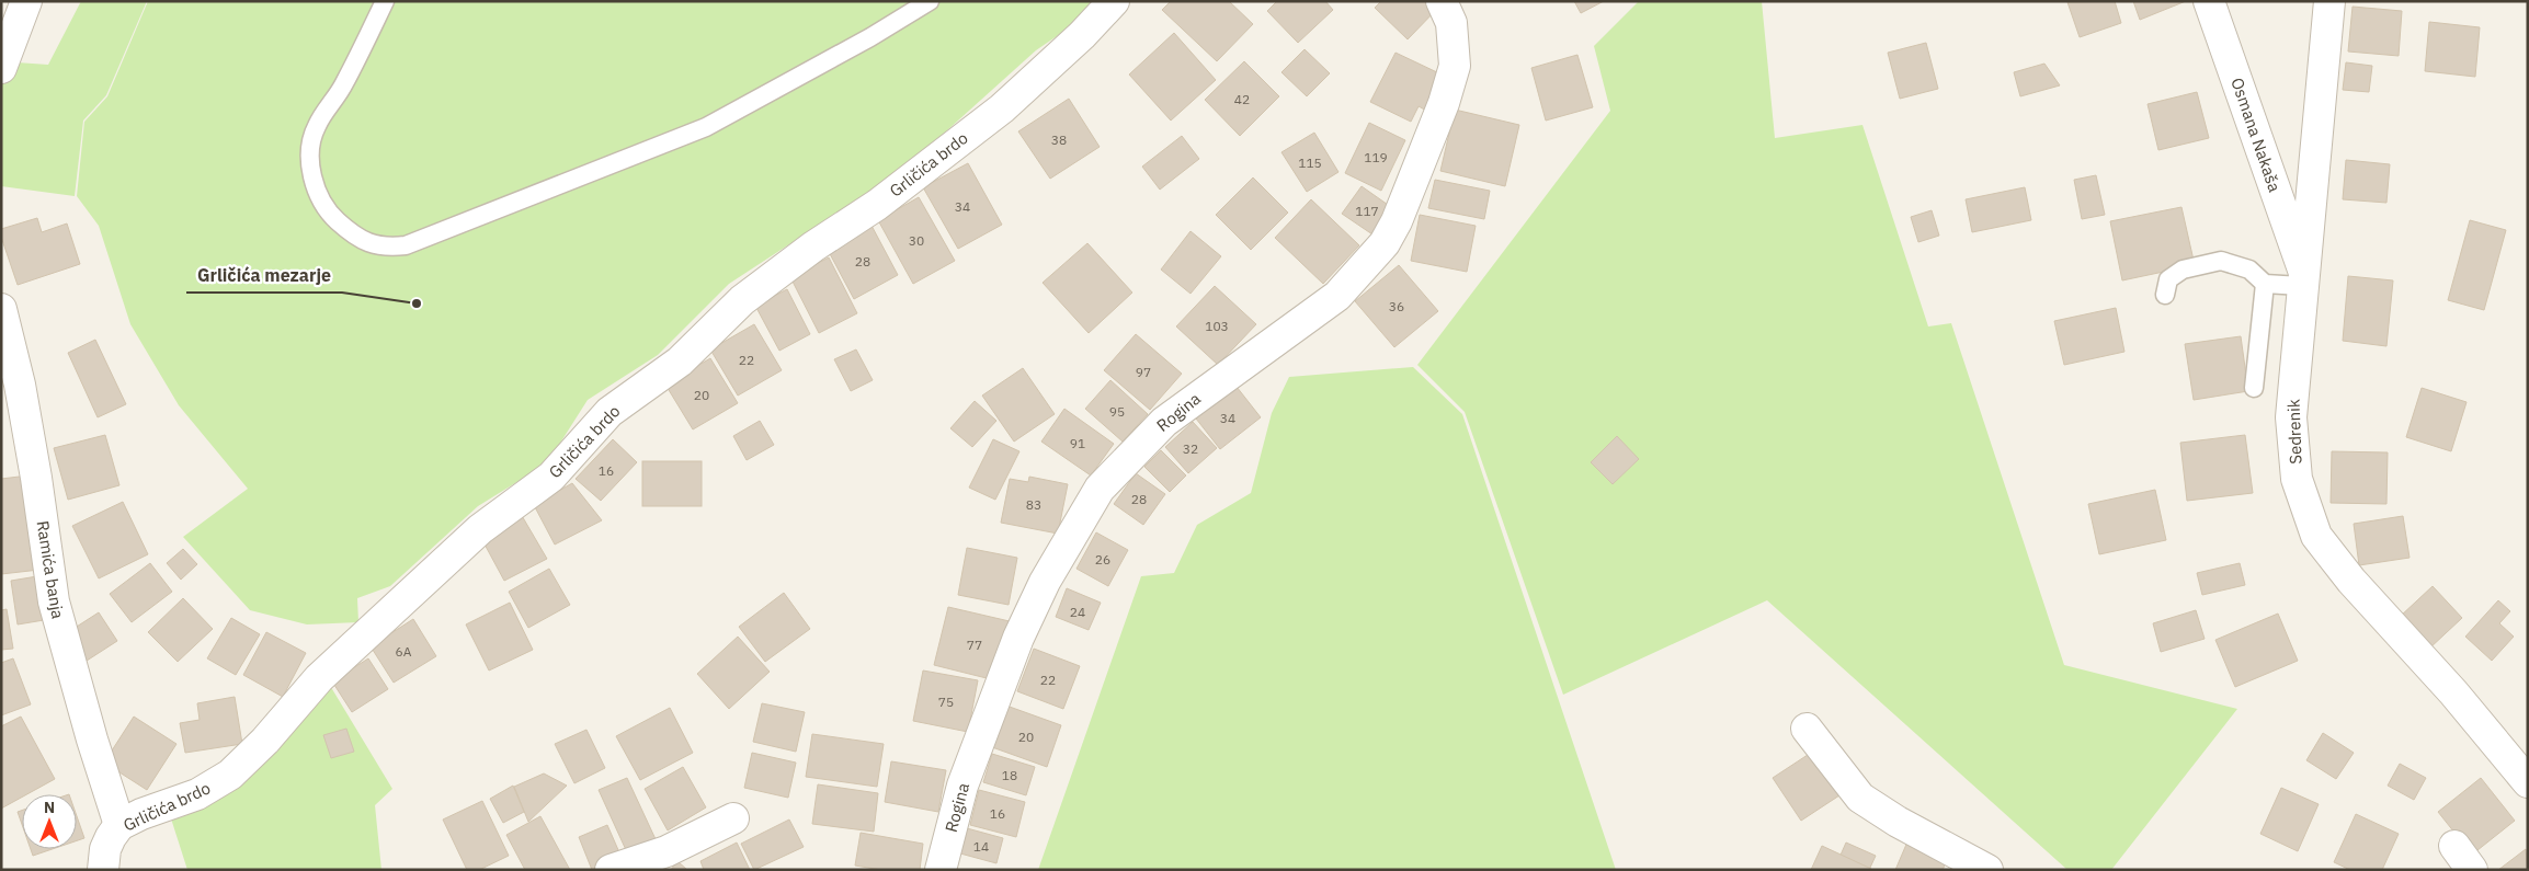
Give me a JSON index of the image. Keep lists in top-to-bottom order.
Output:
{
  "streets": {
    "street": [
      "Osmana Nakaša",
      "Grličića brdo",
      "Rogina",
      "Sedrenik",
      "Ramića banja"
    ]
  },
  "crossings": [
    ["Osmana Nakaša", "Sedrenik"],
    ["Grličića brdo", "Ramića banja"]
  ],
  "places": ["Grličića mezarje"],
  "house_numbers": [
    "42",
    "38",
    "119",
    "115",
    "34",
    "117",
    "30",
    "28",
    "36",
    "103",
    "22",
    "97",
    "20",
    "95",
    "34",
    "91",
    "32",
    "16",
    "28",
    "83",
    "26",
    "24",
    "77",
    "6A",
    "22",
    "75",
    "20",
    "18",
    "16",
    "14"
  ],
  "north": "top"
}
